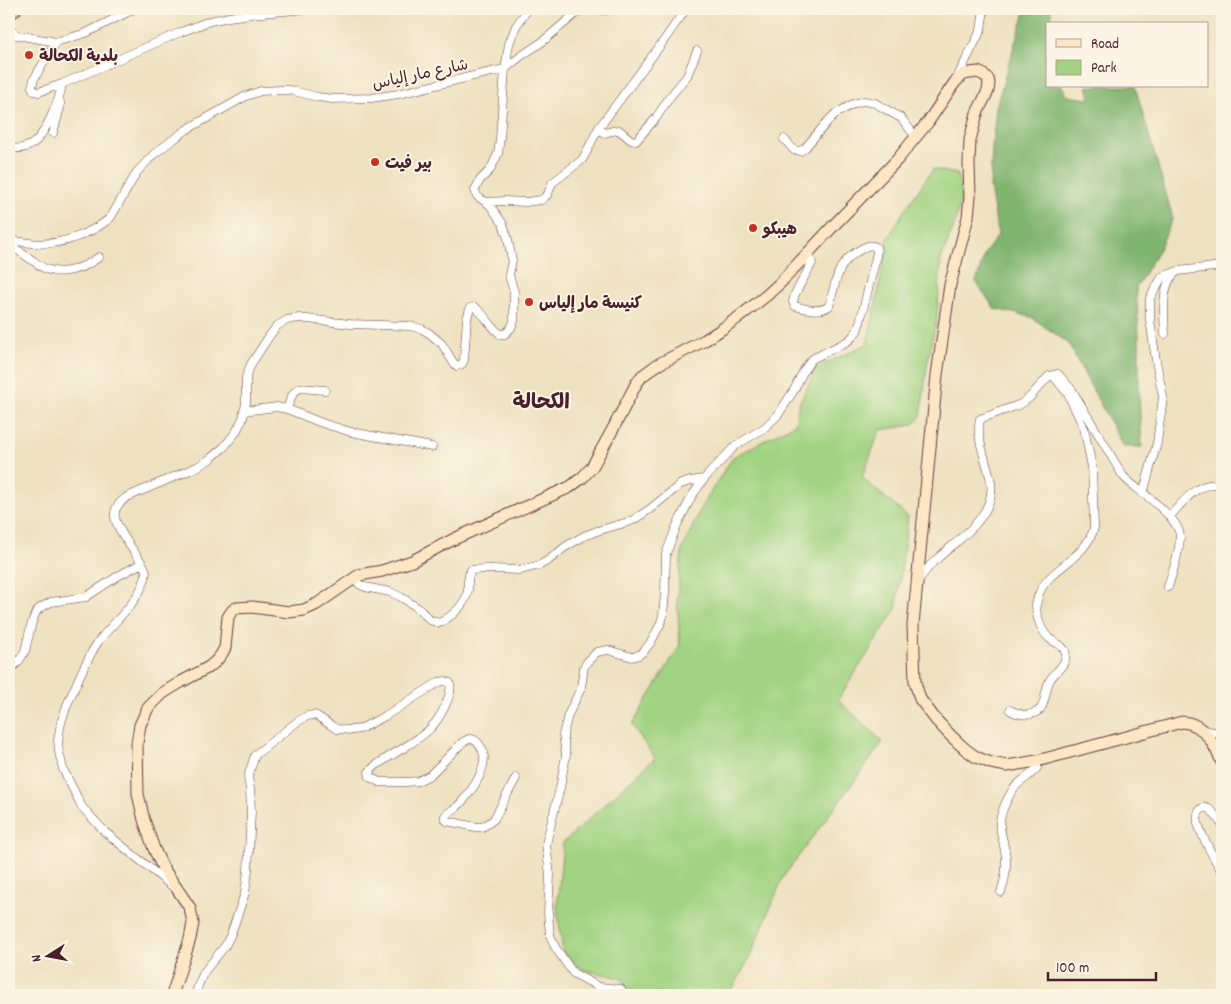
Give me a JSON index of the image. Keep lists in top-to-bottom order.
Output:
{
  "streets": {
    "street": ["شارع مار إلياس"]
  },
  "districts": ["الكحالة"],
  "places": [
    "بلدية الكحالة",
    "بير فيت",
    "هيبكو",
    "كنيسة مار إلياس"
  ],
  "legend": ["Road", "Park"],
  "scale_bar": "100 m",
  "north": "left"
}
